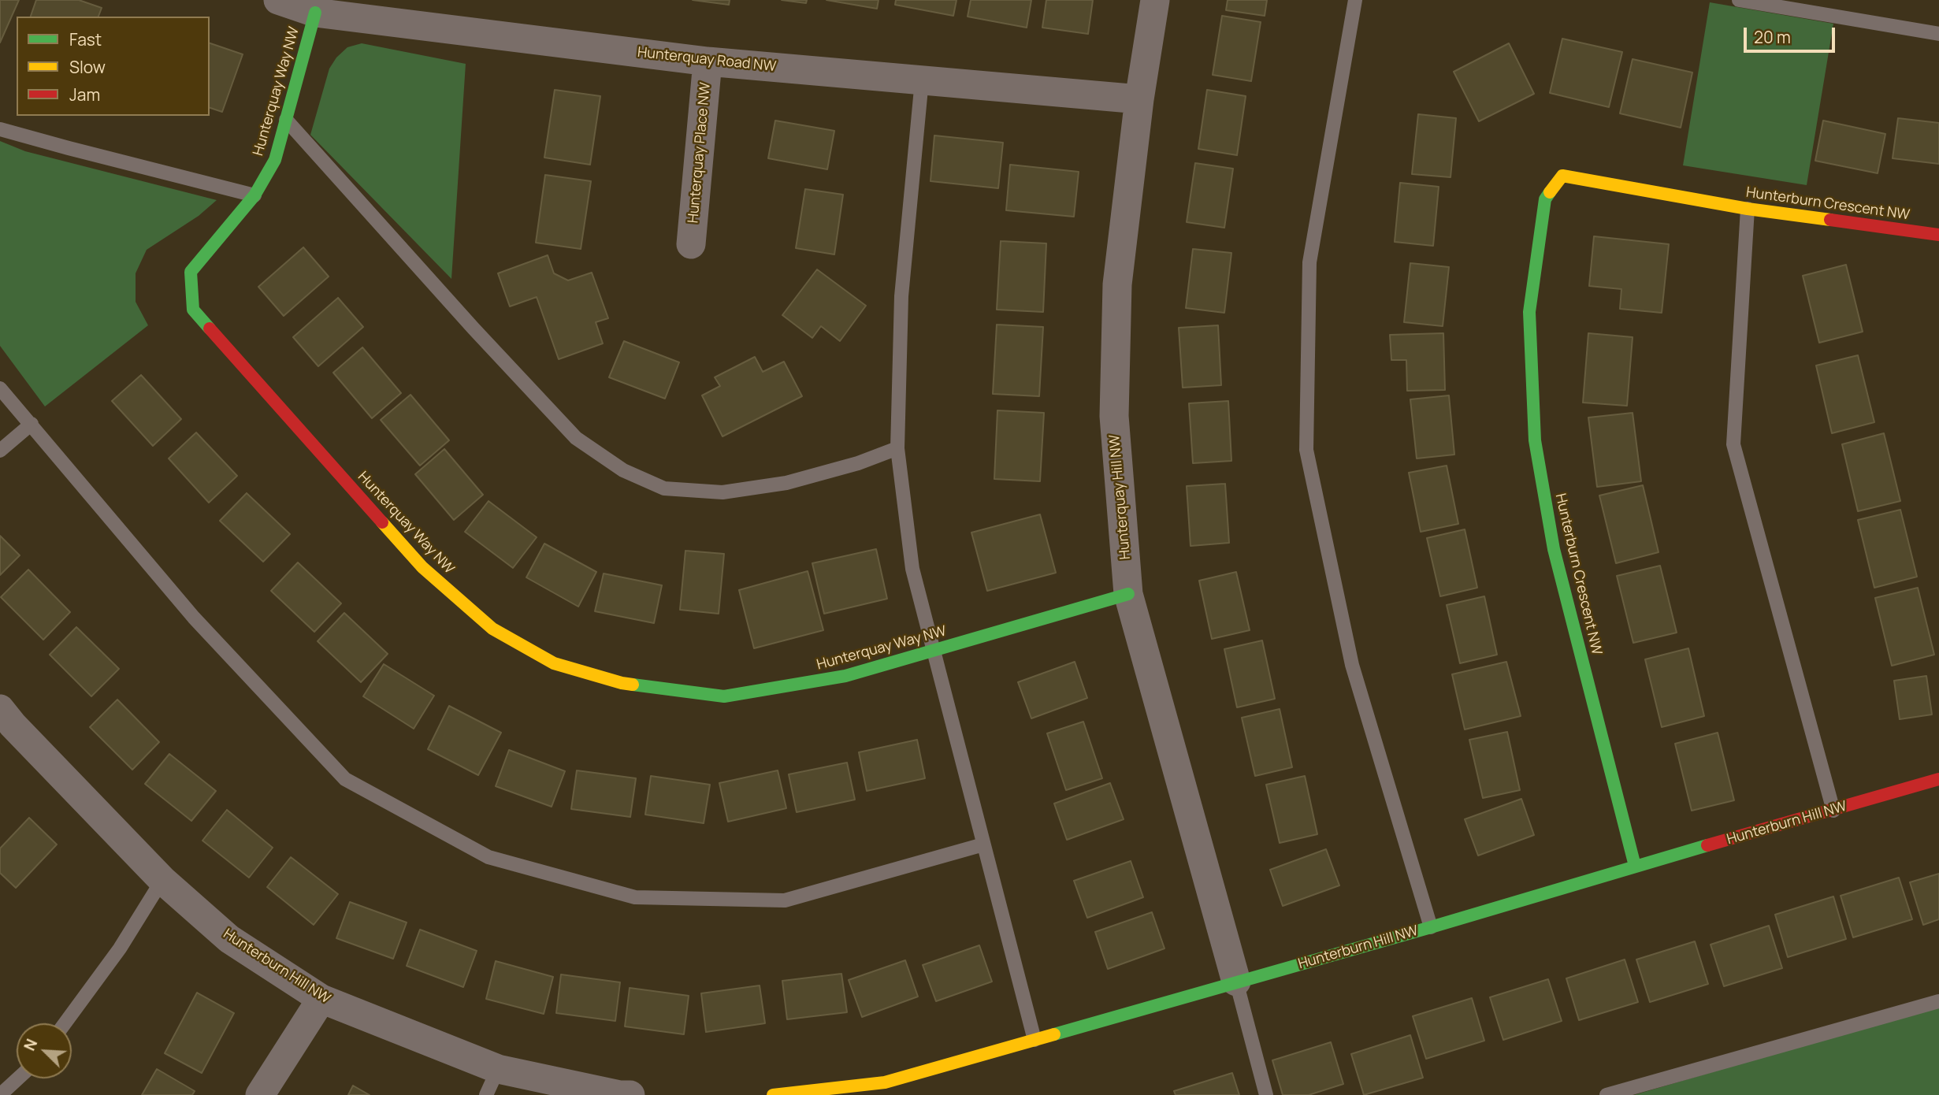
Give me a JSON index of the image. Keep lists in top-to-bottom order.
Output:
{
  "streets": {
    "street": [
      "Hunterquay Road NW",
      "Hunterquay Way NW",
      "Hunterquay Place NW",
      "Hunterburn Crescent NW",
      "Hunterquay Hill NW",
      "Hunterburn Hill NW"
    ]
  },
  "crossings": [
    ["Hunterquay Road NW", "Hunterquay Way NW"],
    ["Hunterquay Road NW", "Hunterquay Place NW"],
    ["Hunterquay Road NW", "Hunterquay Hill NW"],
    ["Hunterquay Way NW", "Hunterquay Hill NW"],
    ["Hunterburn Crescent NW", "Hunterburn Hill NW"],
    ["Hunterquay Hill NW", "Hunterburn Hill NW"]
  ],
  "legend": ["Fast", "Slow", "Jam"],
  "scale_bar": "20 m",
  "north": "top left"
}
